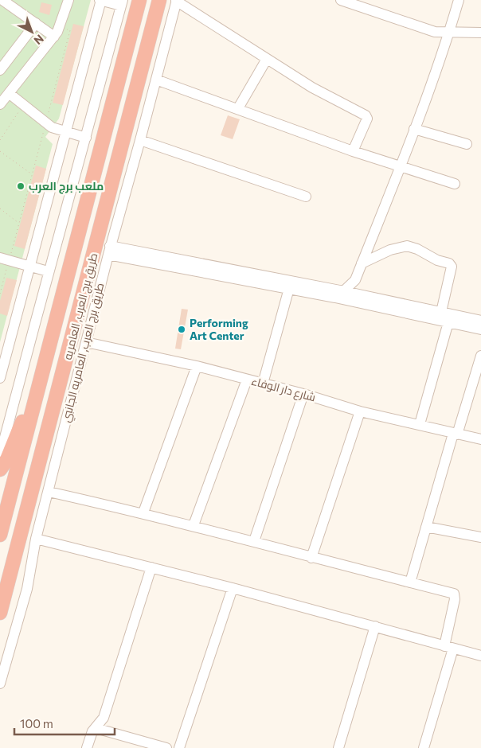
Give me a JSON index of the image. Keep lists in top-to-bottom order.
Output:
{
  "streets": {
    "highway": ["طريق برج العرب, العامريه"],
    "street": ["طريق برج العرب, العامريه الجانبي", "شارع دار الوفاء"]
  },
  "crossings": [
    ["طريق برج العرب, العامريه الجانبي", "شارع دار الوفاء"]
  ],
  "places": ["ملعب برج العرب", "Performing Art Center"],
  "scale_bar": "100 m",
  "north": "bottom right"
}
